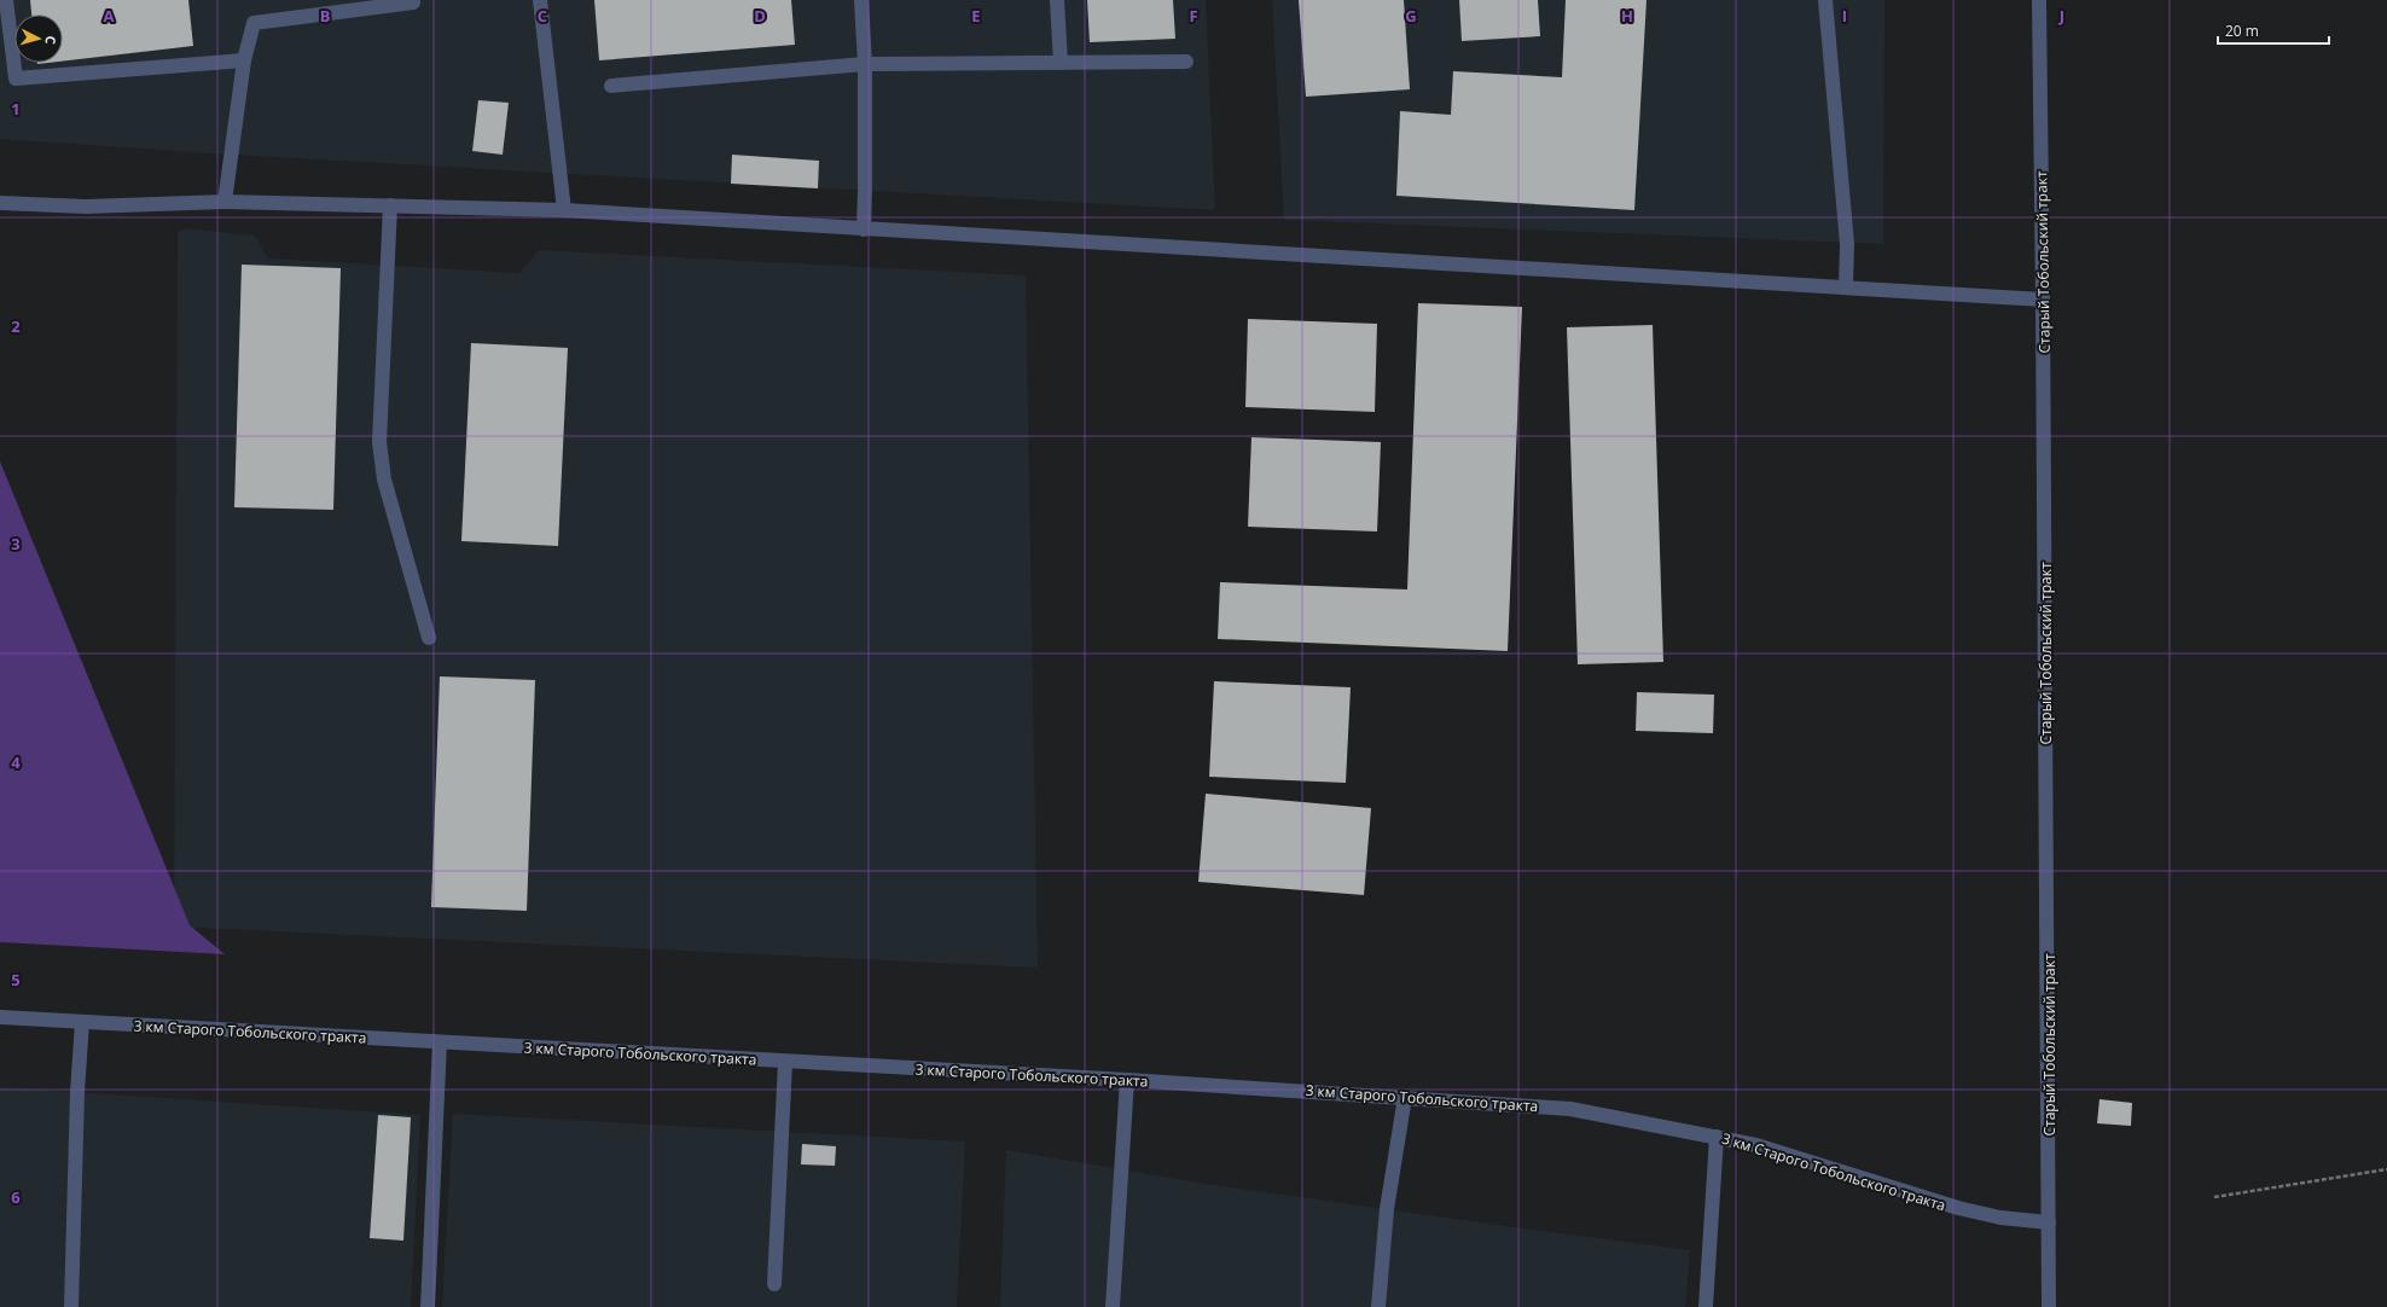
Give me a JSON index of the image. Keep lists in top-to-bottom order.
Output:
{
  "streets": {
    "street": ["Старый Тобольский тракт", "3 км Старого Тобольского тракта"]
  },
  "crossings": [
    ["Старый Тобольский тракт", "3 км Старого Тобольского тракта"]
  ],
  "scale_bar": "20 m",
  "north": "right",
  "grid": {
    "columns": [
      "A",
      "B",
      "C",
      "D",
      "E",
      "F",
      "G",
      "H",
      "I",
      "J"
    ],
    "rows": [
      "1",
      "2",
      "3",
      "4",
      "5",
      "6"
    ]
  }
}
